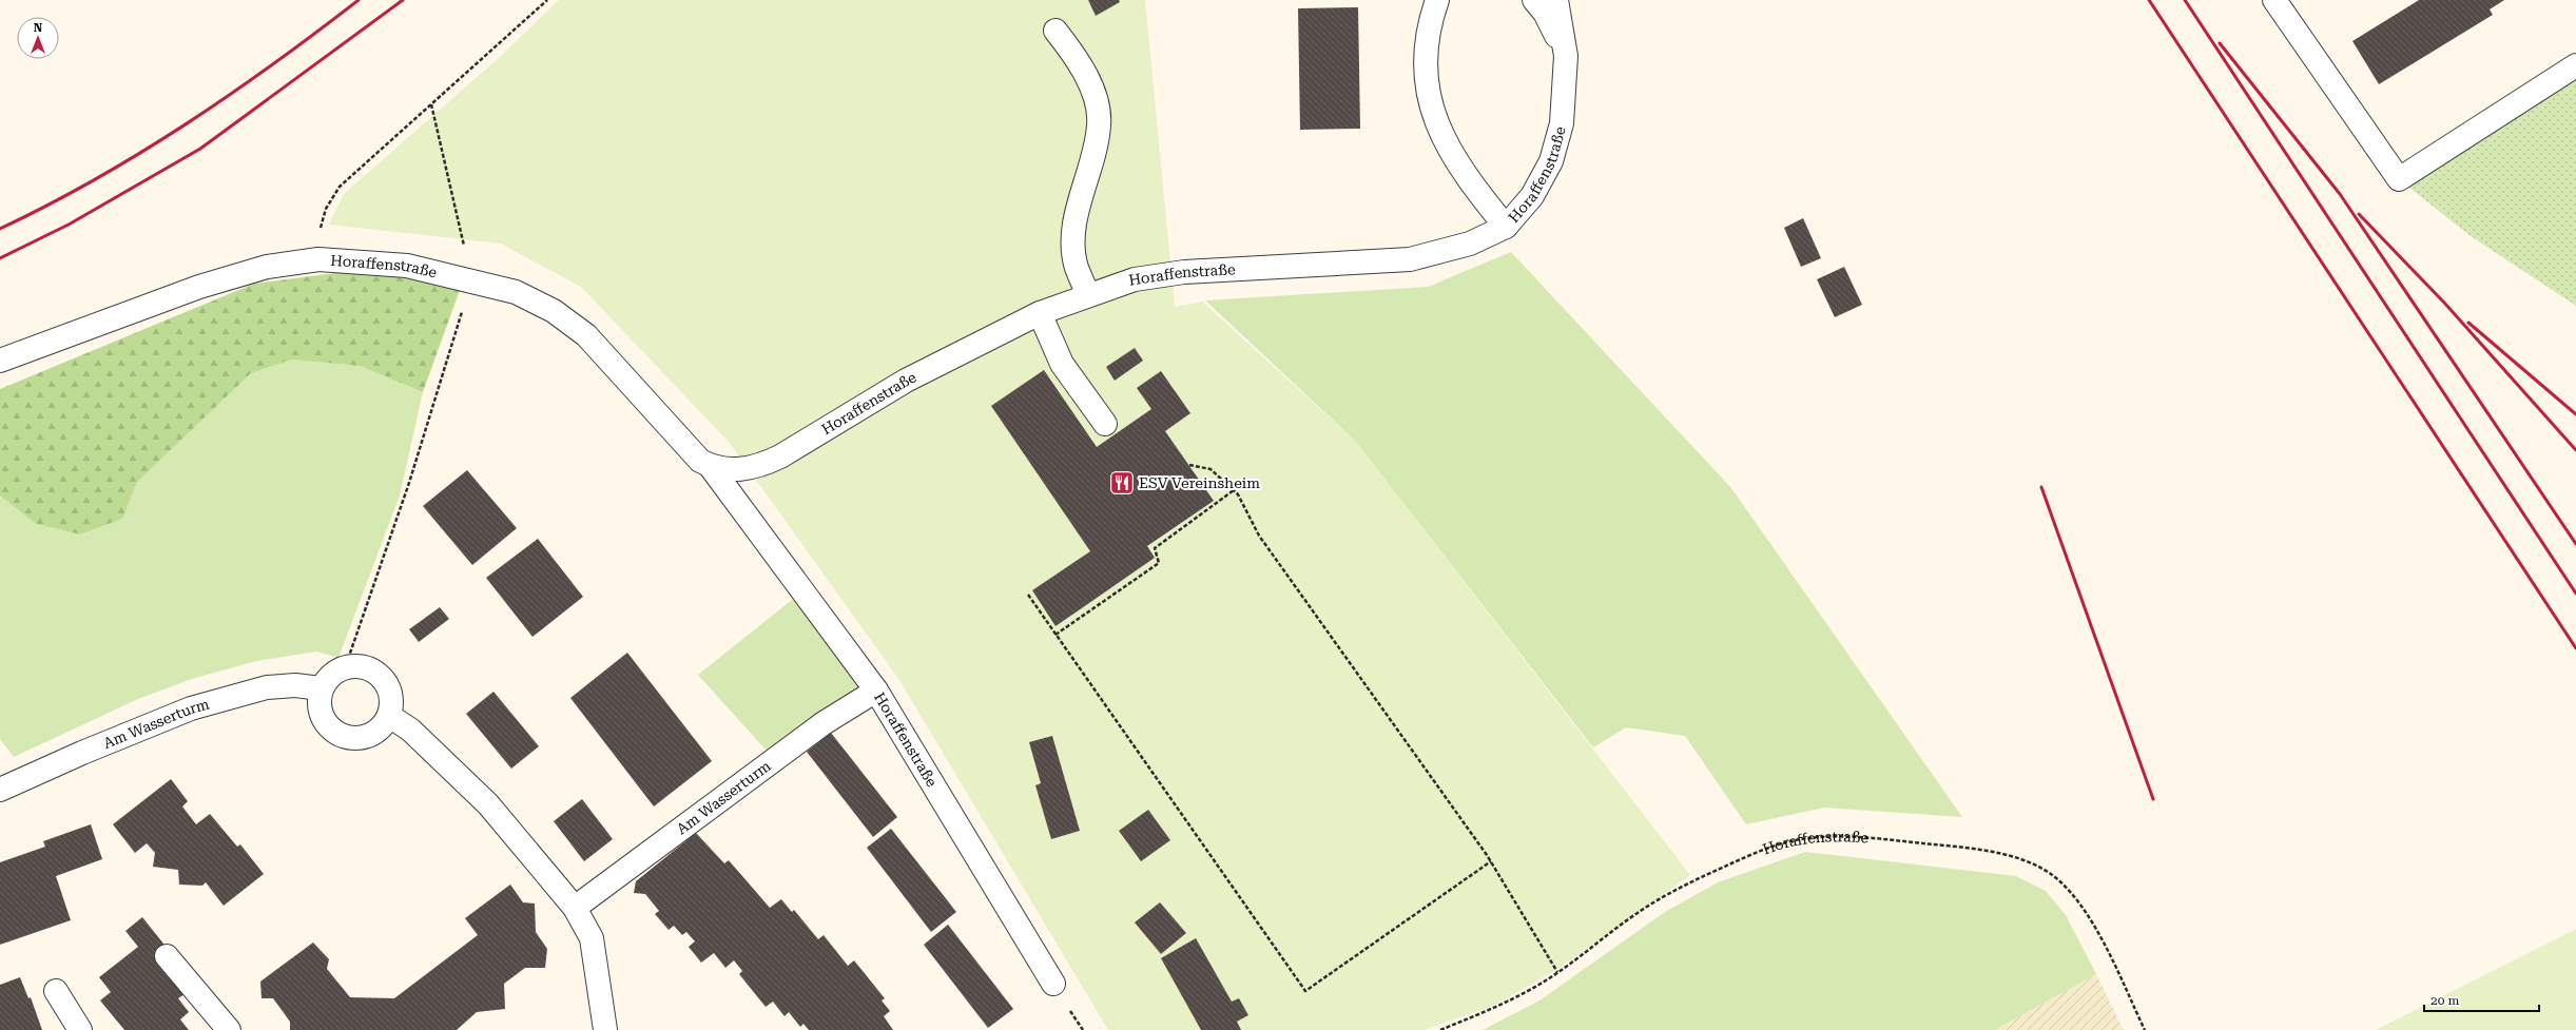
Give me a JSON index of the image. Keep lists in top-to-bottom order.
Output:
{
  "streets": {
    "street": ["Horaffenstraße", "Am Wasserturm"]
  },
  "crossings": [
    ["Horaffenstraße", "Am Wasserturm"]
  ],
  "places": {
    "restaurant": ["ESV Vereinsheim"]
  },
  "scale_bar": "20 m",
  "north": "top"
}
